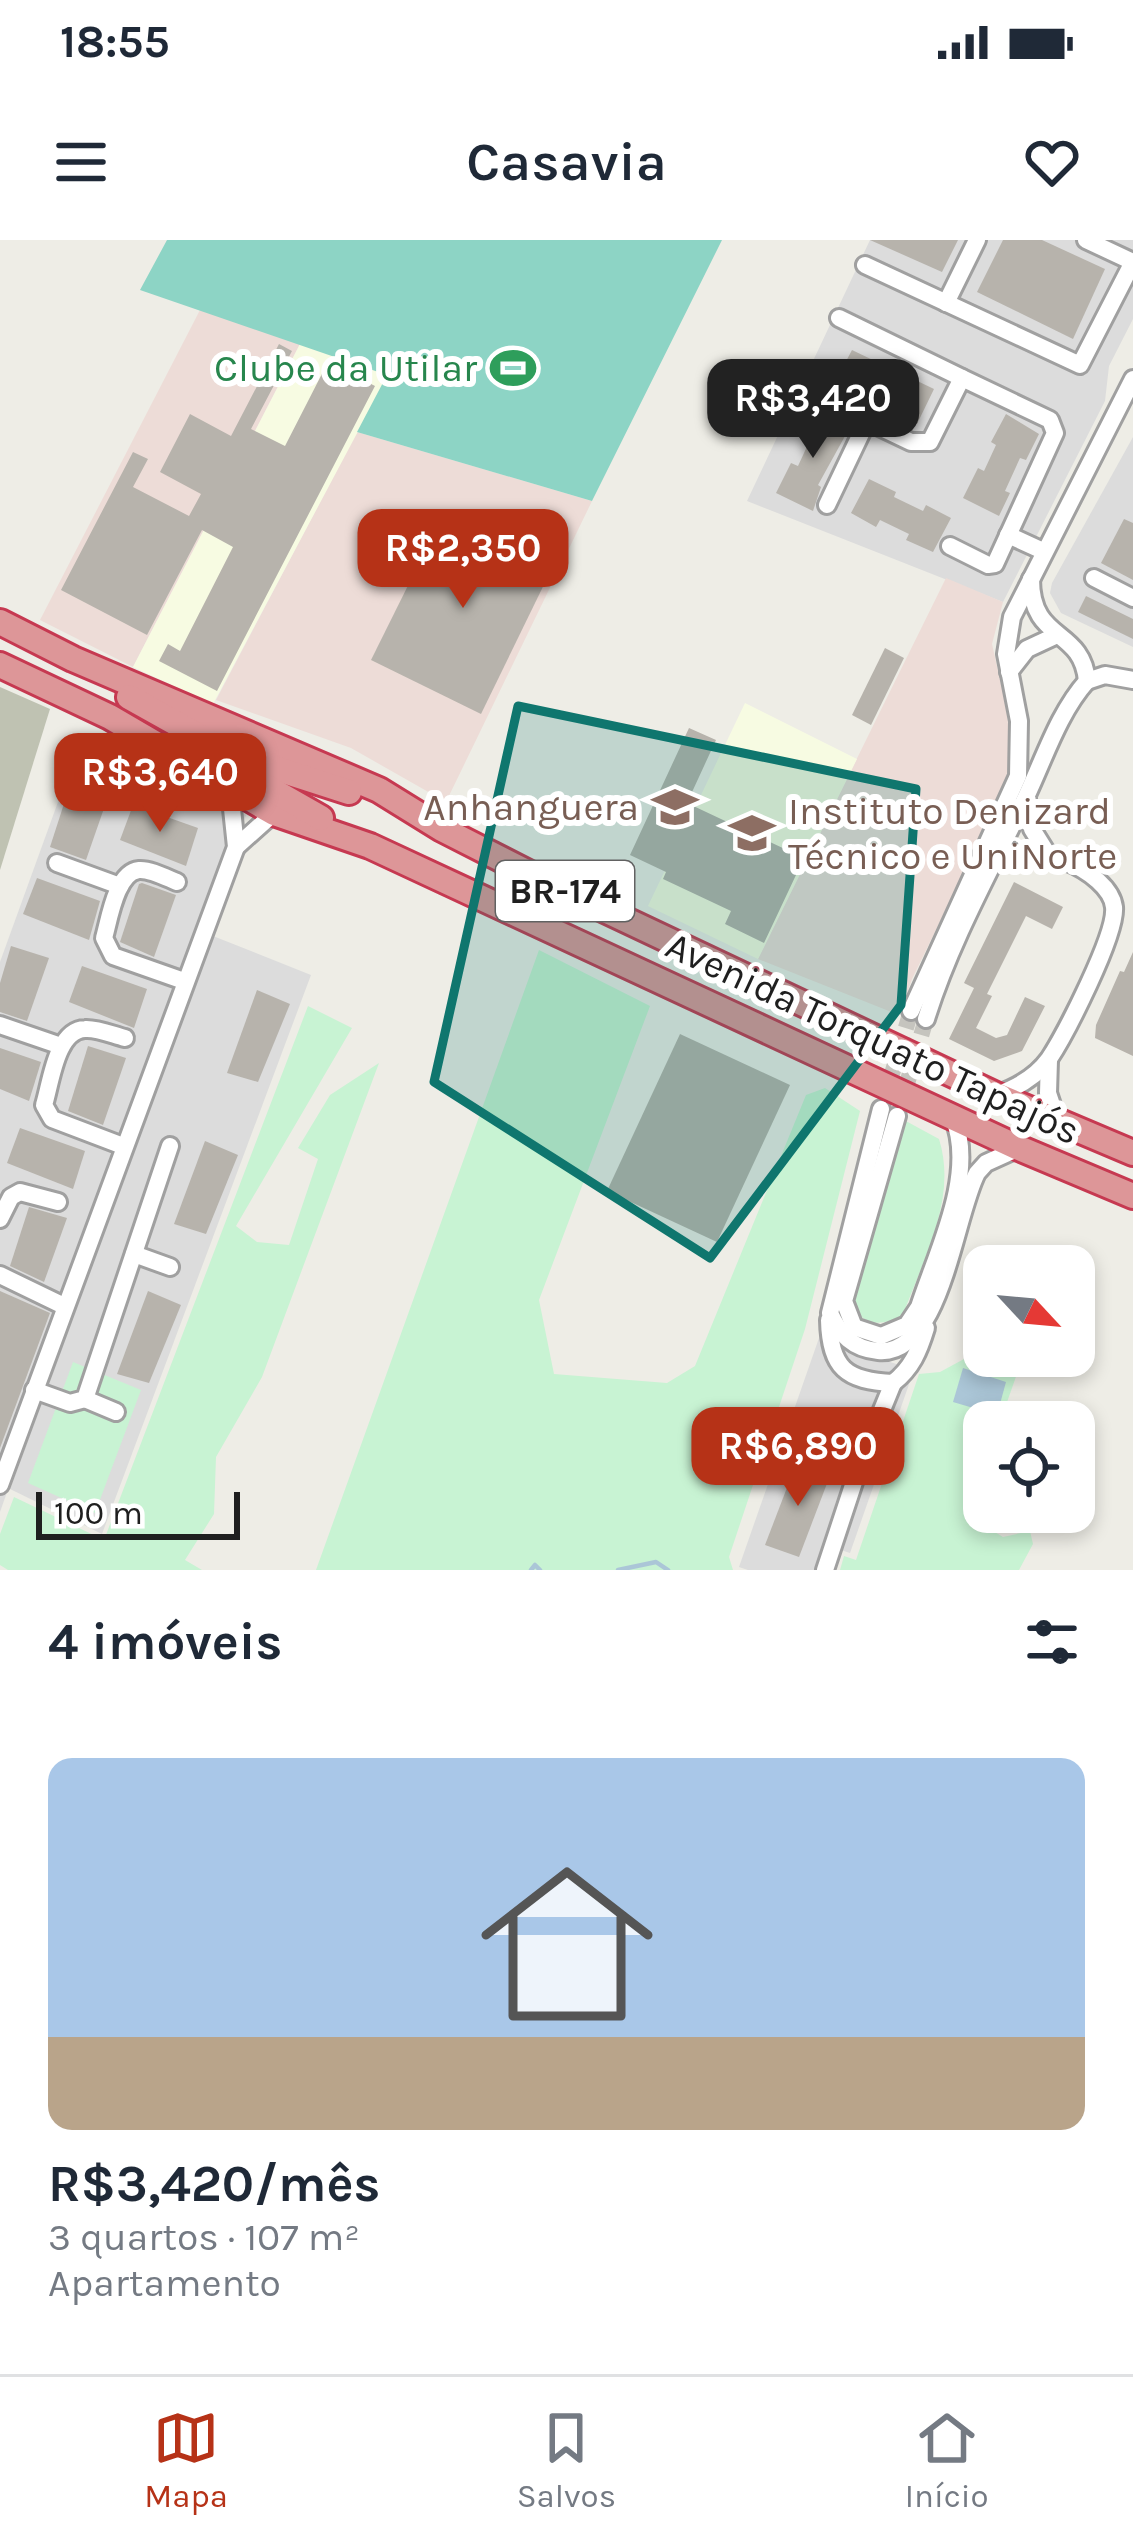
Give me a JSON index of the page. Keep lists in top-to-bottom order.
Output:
{
  "streets": {
    "highway": ["BR-174", "Avenida Torquato Tapajós"]
  },
  "places": {
    "sports": ["Clube da Utilar"],
    "school or university": ["Anhanguera", "Instituto Denizard Técnico e UniNorte"]
  },
  "scale_bar": "100 m",
  "north": "bottom right",
  "page": {
    "status": "18:55",
    "header": "Casavia",
    "price": [
      "R$3,420",
      "R$2,350",
      "R$3,640",
      "R$6,890"
    ],
    "scale": "100 m",
    "heading": "4 imóveis",
    "list": [
      {
        "name": "R$3,420/mês",
        "note": "3 quartos · 107 m² · Apartamento"
      }
    ],
    "tabs": ["Mapa", "Salvos", "Início"]
  }
}
